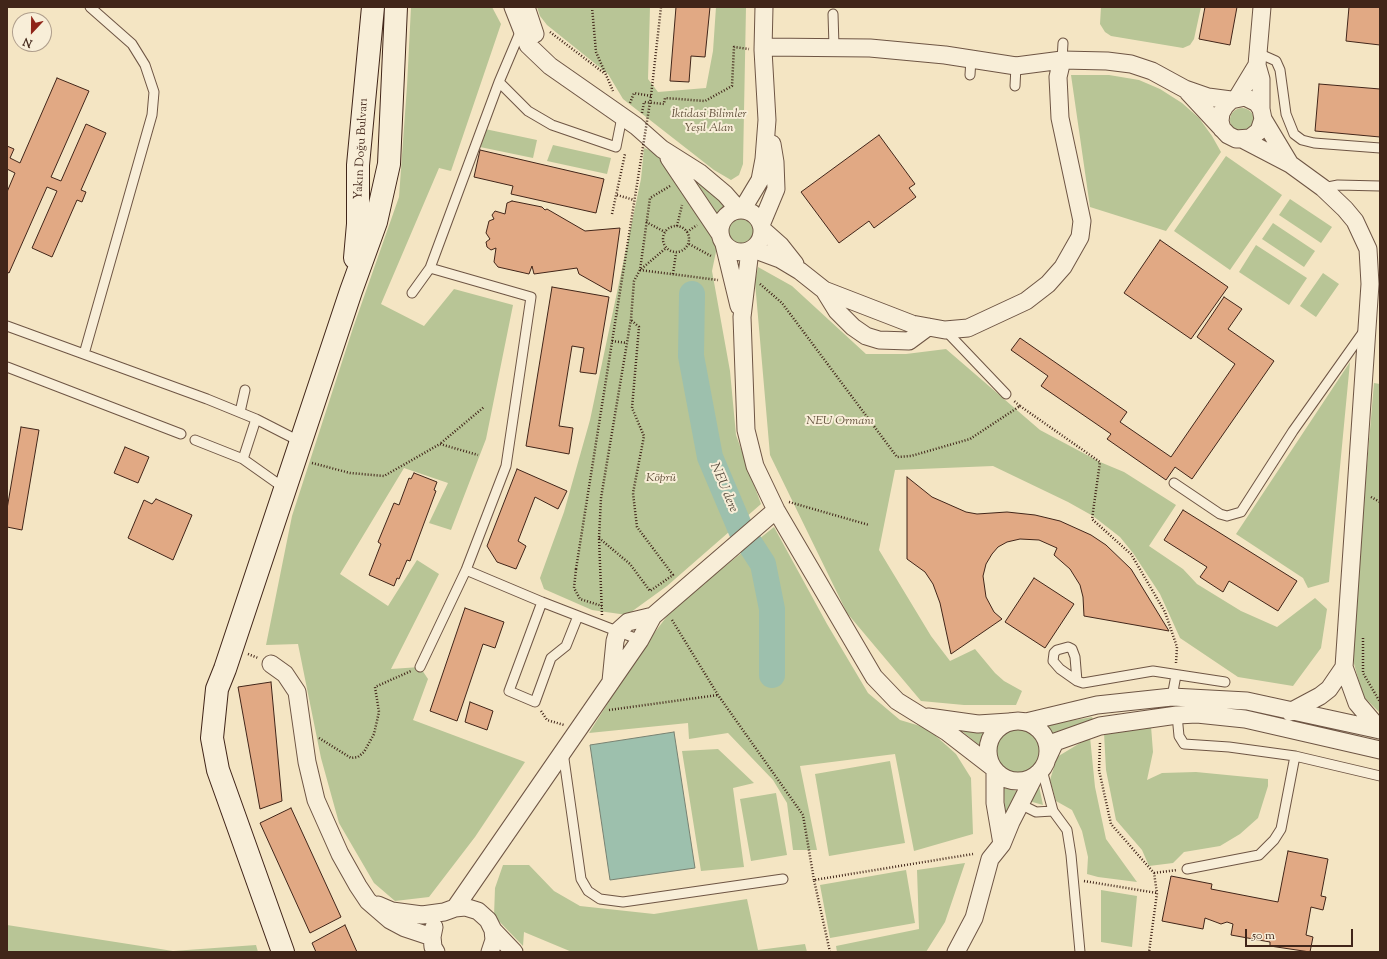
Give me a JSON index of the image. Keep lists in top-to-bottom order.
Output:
{
  "streets": {
    "main road": ["Yakın Doğu Bulvarı"]
  },
  "water": ["NEU dere"],
  "parks": ["İktidasi Bilimler Yeşil Alan", "NEU Ormanı", "Köprü"],
  "scale_bar": "50 m",
  "north": "bottom"
}
